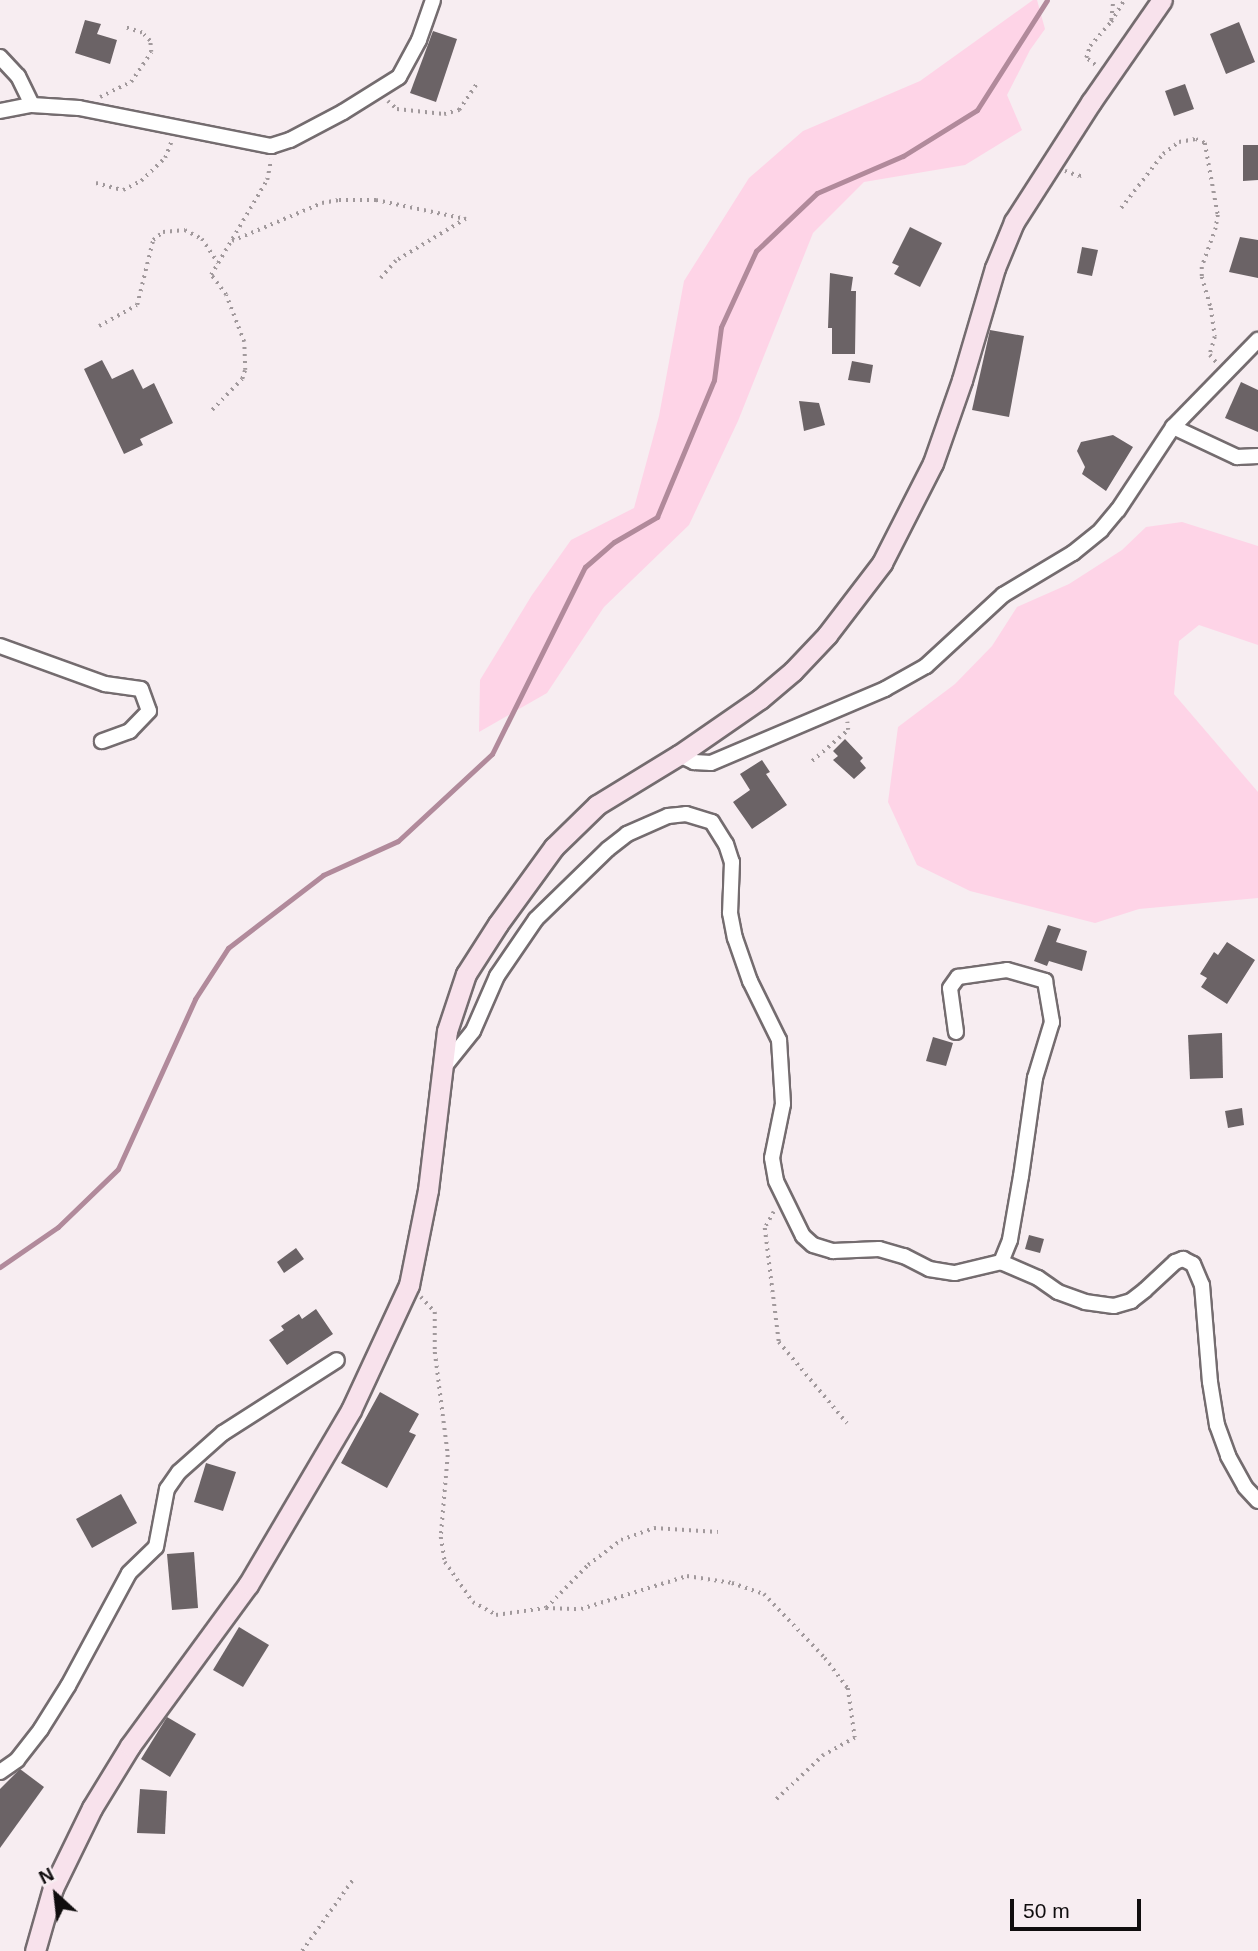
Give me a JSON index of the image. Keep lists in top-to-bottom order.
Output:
{
  "scale_bar": "50 m",
  "north": "top left"
}
